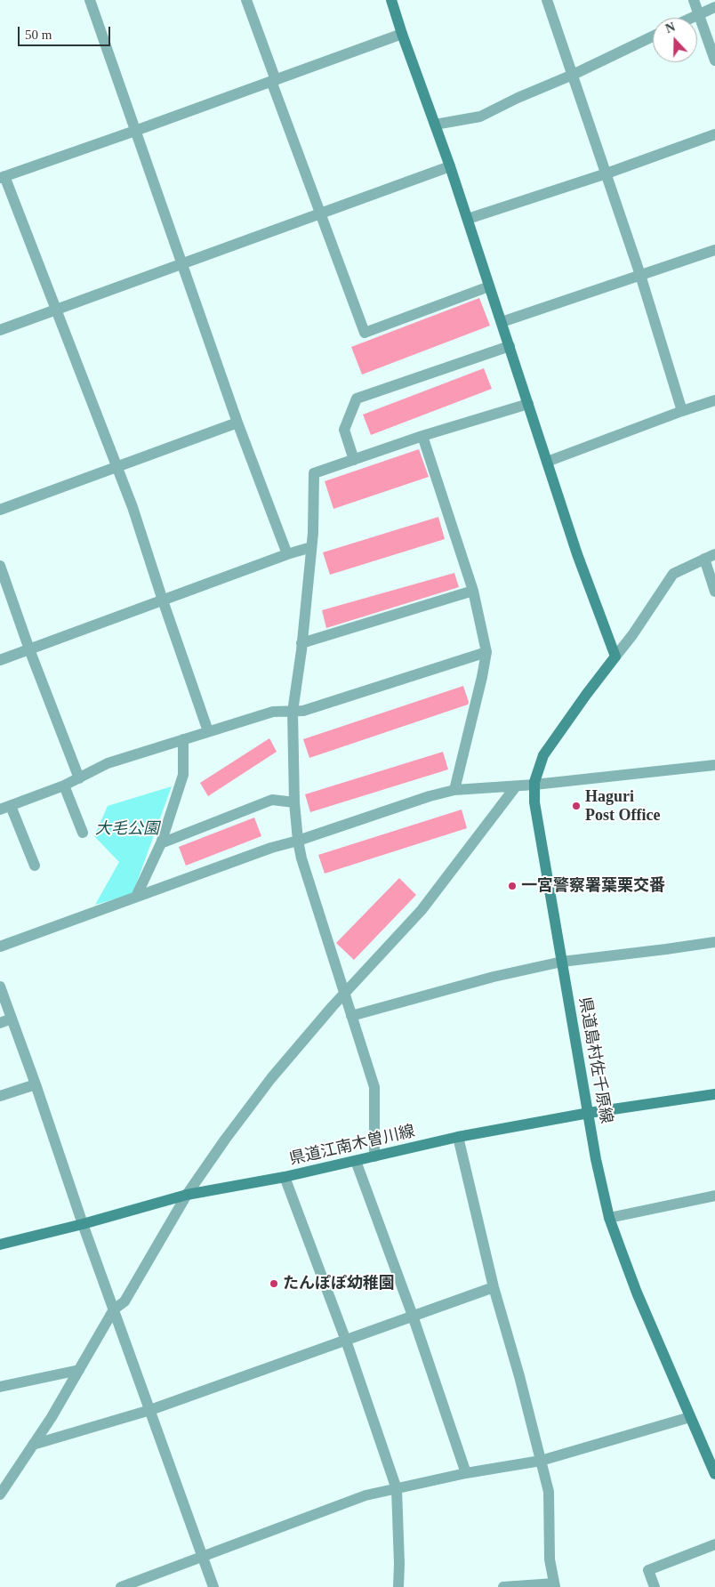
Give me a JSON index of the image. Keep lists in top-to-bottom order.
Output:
{
  "streets": {
    "main road": ["県道島村佐千原線", "県道江南木曽川線"]
  },
  "crossings": [
    ["県道島村佐千原線", "県道江南木曽川線"]
  ],
  "parks": ["大毛公園"],
  "places": ["Haguri Post Office", "一宮警察署葉栗交番", "たんぽぽ幼稚園"],
  "scale_bar": "50 m",
  "north": "top"
}
